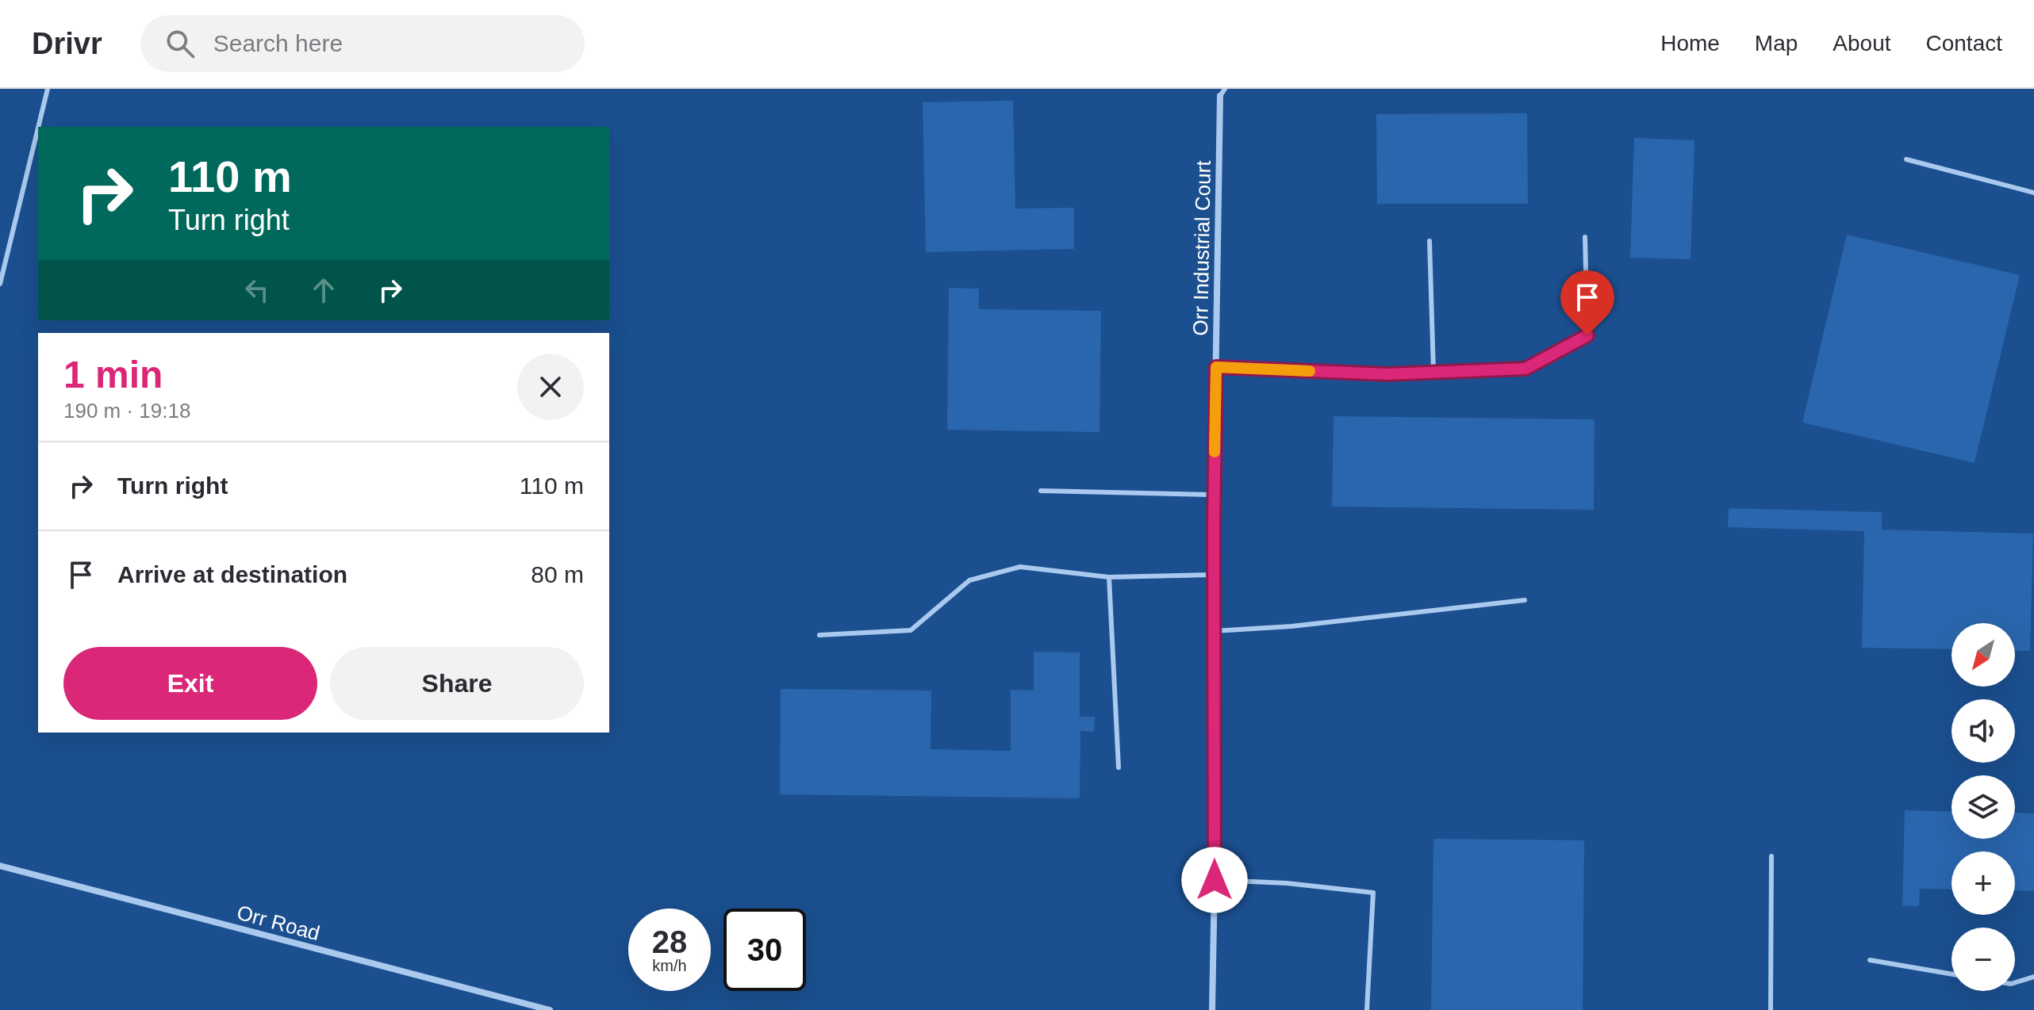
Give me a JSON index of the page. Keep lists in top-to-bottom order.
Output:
{
  "streets": {
    "street": ["Orr Industrial Court", "Orr Road"]
  },
  "north": "bottom left",
  "page": {
    "header": "Drivr",
    "search": "Search here",
    "nav": [
      "Home",
      "Map",
      "About",
      "Contact"
    ],
    "turn": ["110 m", "Turn right"],
    "heading": ["1 min", "190 m · 19:18"],
    "list": [
      {
        "name": "Turn right",
        "value": "110 m"
      },
      {
        "name": "Arrive at destination",
        "value": "80 m"
      }
    ],
    "map_buttons": ["+", "−"],
    "buttons": ["Exit", "Share"],
    "speed": "28 km/h",
    "limit": "30"
  }
}
